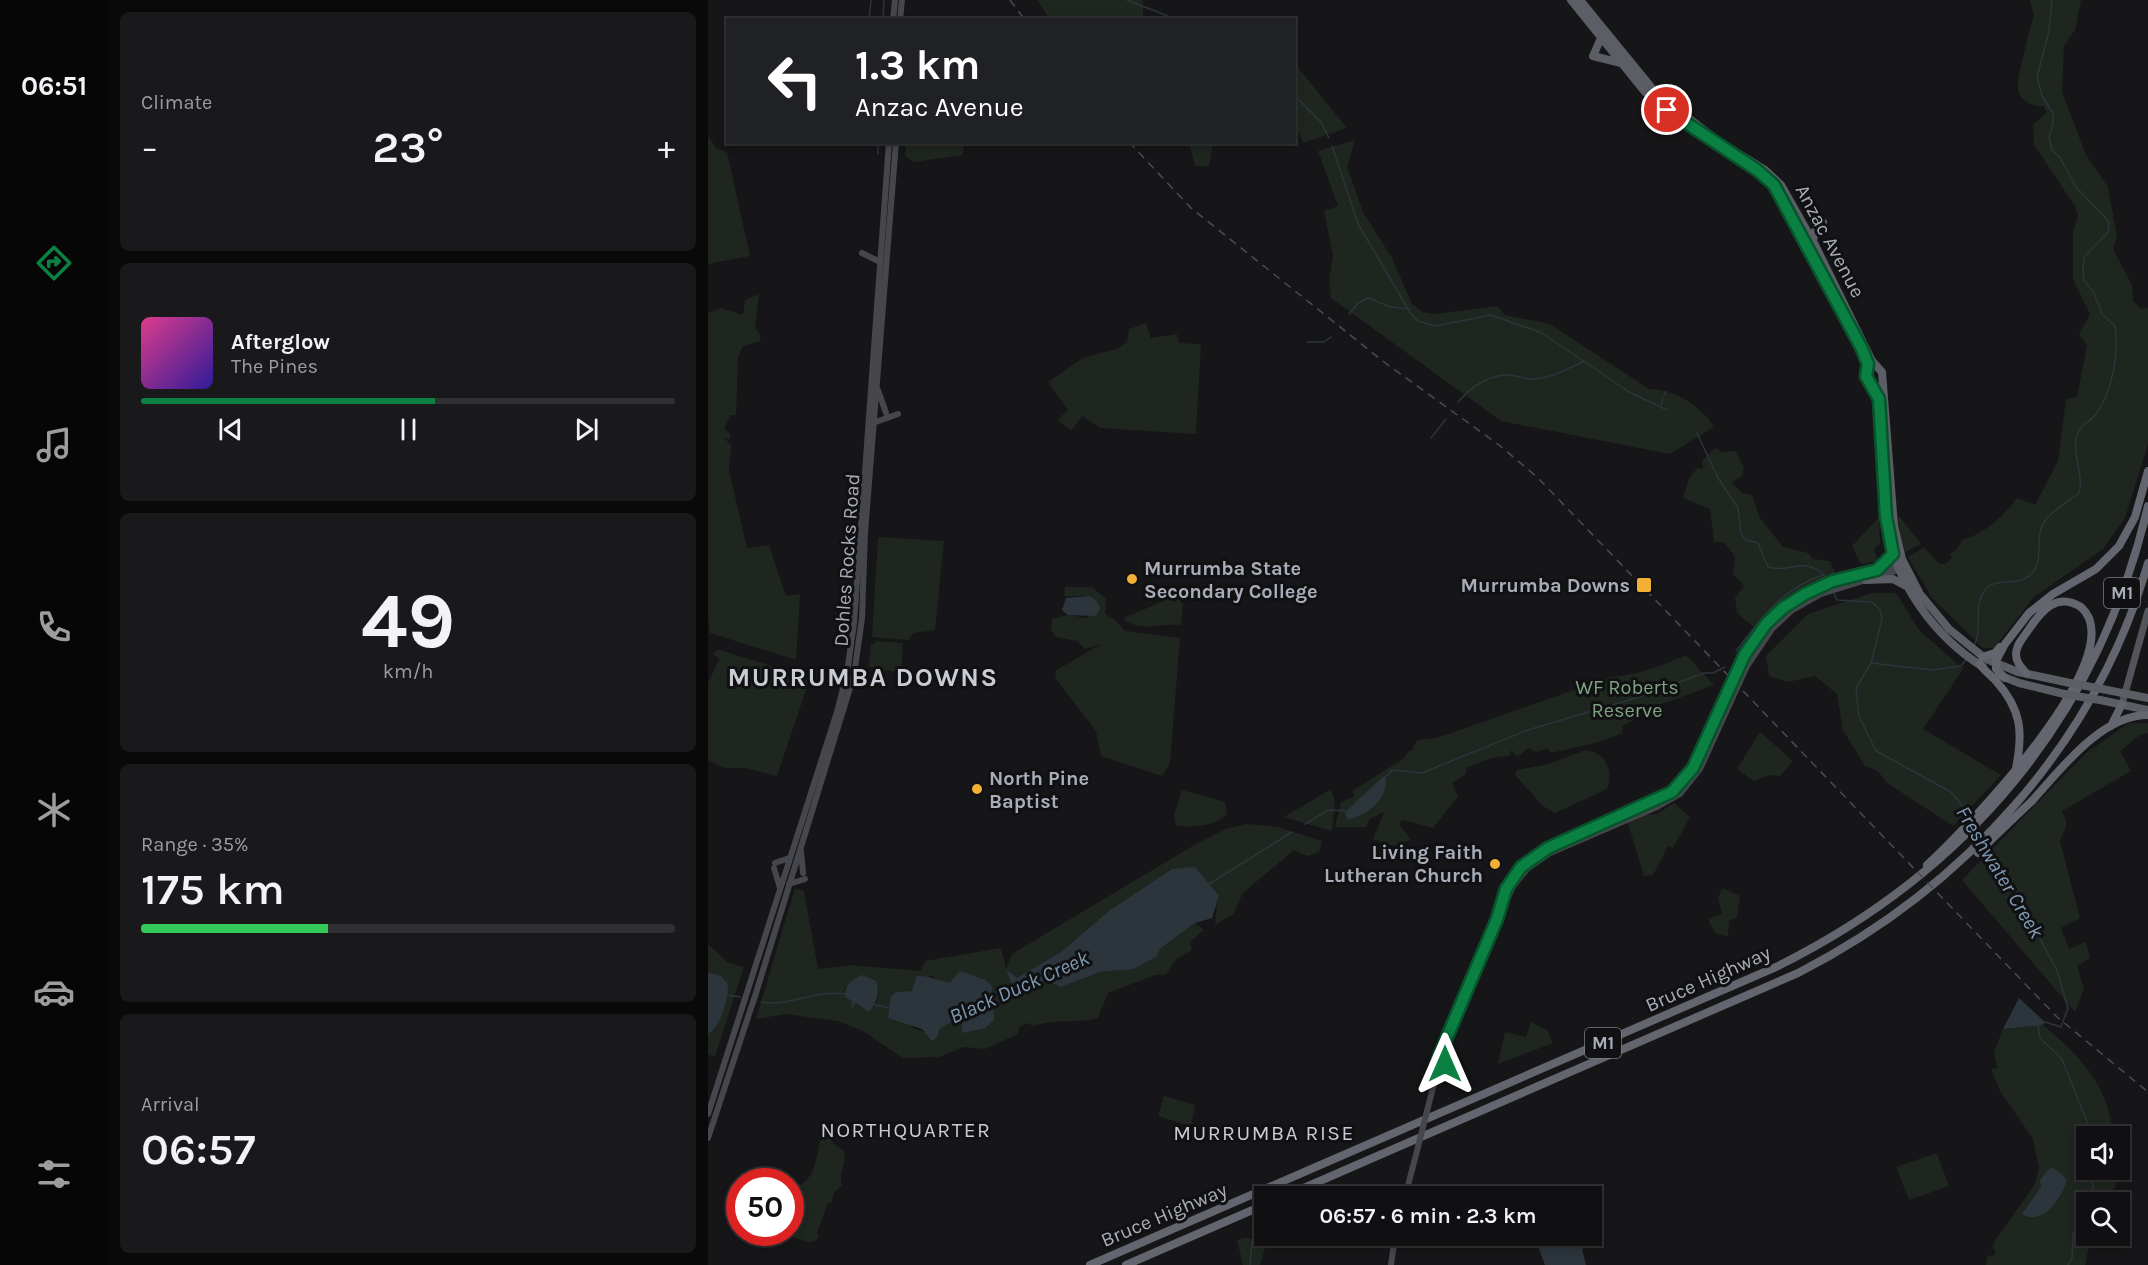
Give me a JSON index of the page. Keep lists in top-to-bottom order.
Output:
{
  "streets": {
    "highway": ["Anzac Avenue", "M1", "Bruce Highway"],
    "main road": ["Dohles Rocks Road"]
  },
  "crossings": [
    ["M1", "Bruce Highway"]
  ],
  "districts": ["MURRUMBA DOWNS", "NORTHQUARTER", "MURRUMBA RISE"],
  "water": ["Freshwater Creek", "Black Duck Creek"],
  "parks": ["WF Roberts Reserve"],
  "places": {
    "other": ["Murrumba State Secondary College", "North Pine Baptist", "Living Faith Lutheran Church"],
    "transit": ["Murrumba Downs"]
  },
  "page": {
    "tabs": "06:51",
    "tile": [
      "Climate",
      ["49", "km/h"],
      ["Range · 35%", "175 km"],
      ["Arrival", "06:57"]
    ],
    "turn": ["1.3 km", "Anzac Avenue"],
    "heat": ["−", "23°", "+"],
    "song": ["Afterglow", "The Pines"],
    "limit": "50",
    "trip": "06:57 · 6 min · 2.3 km"
  }
}
